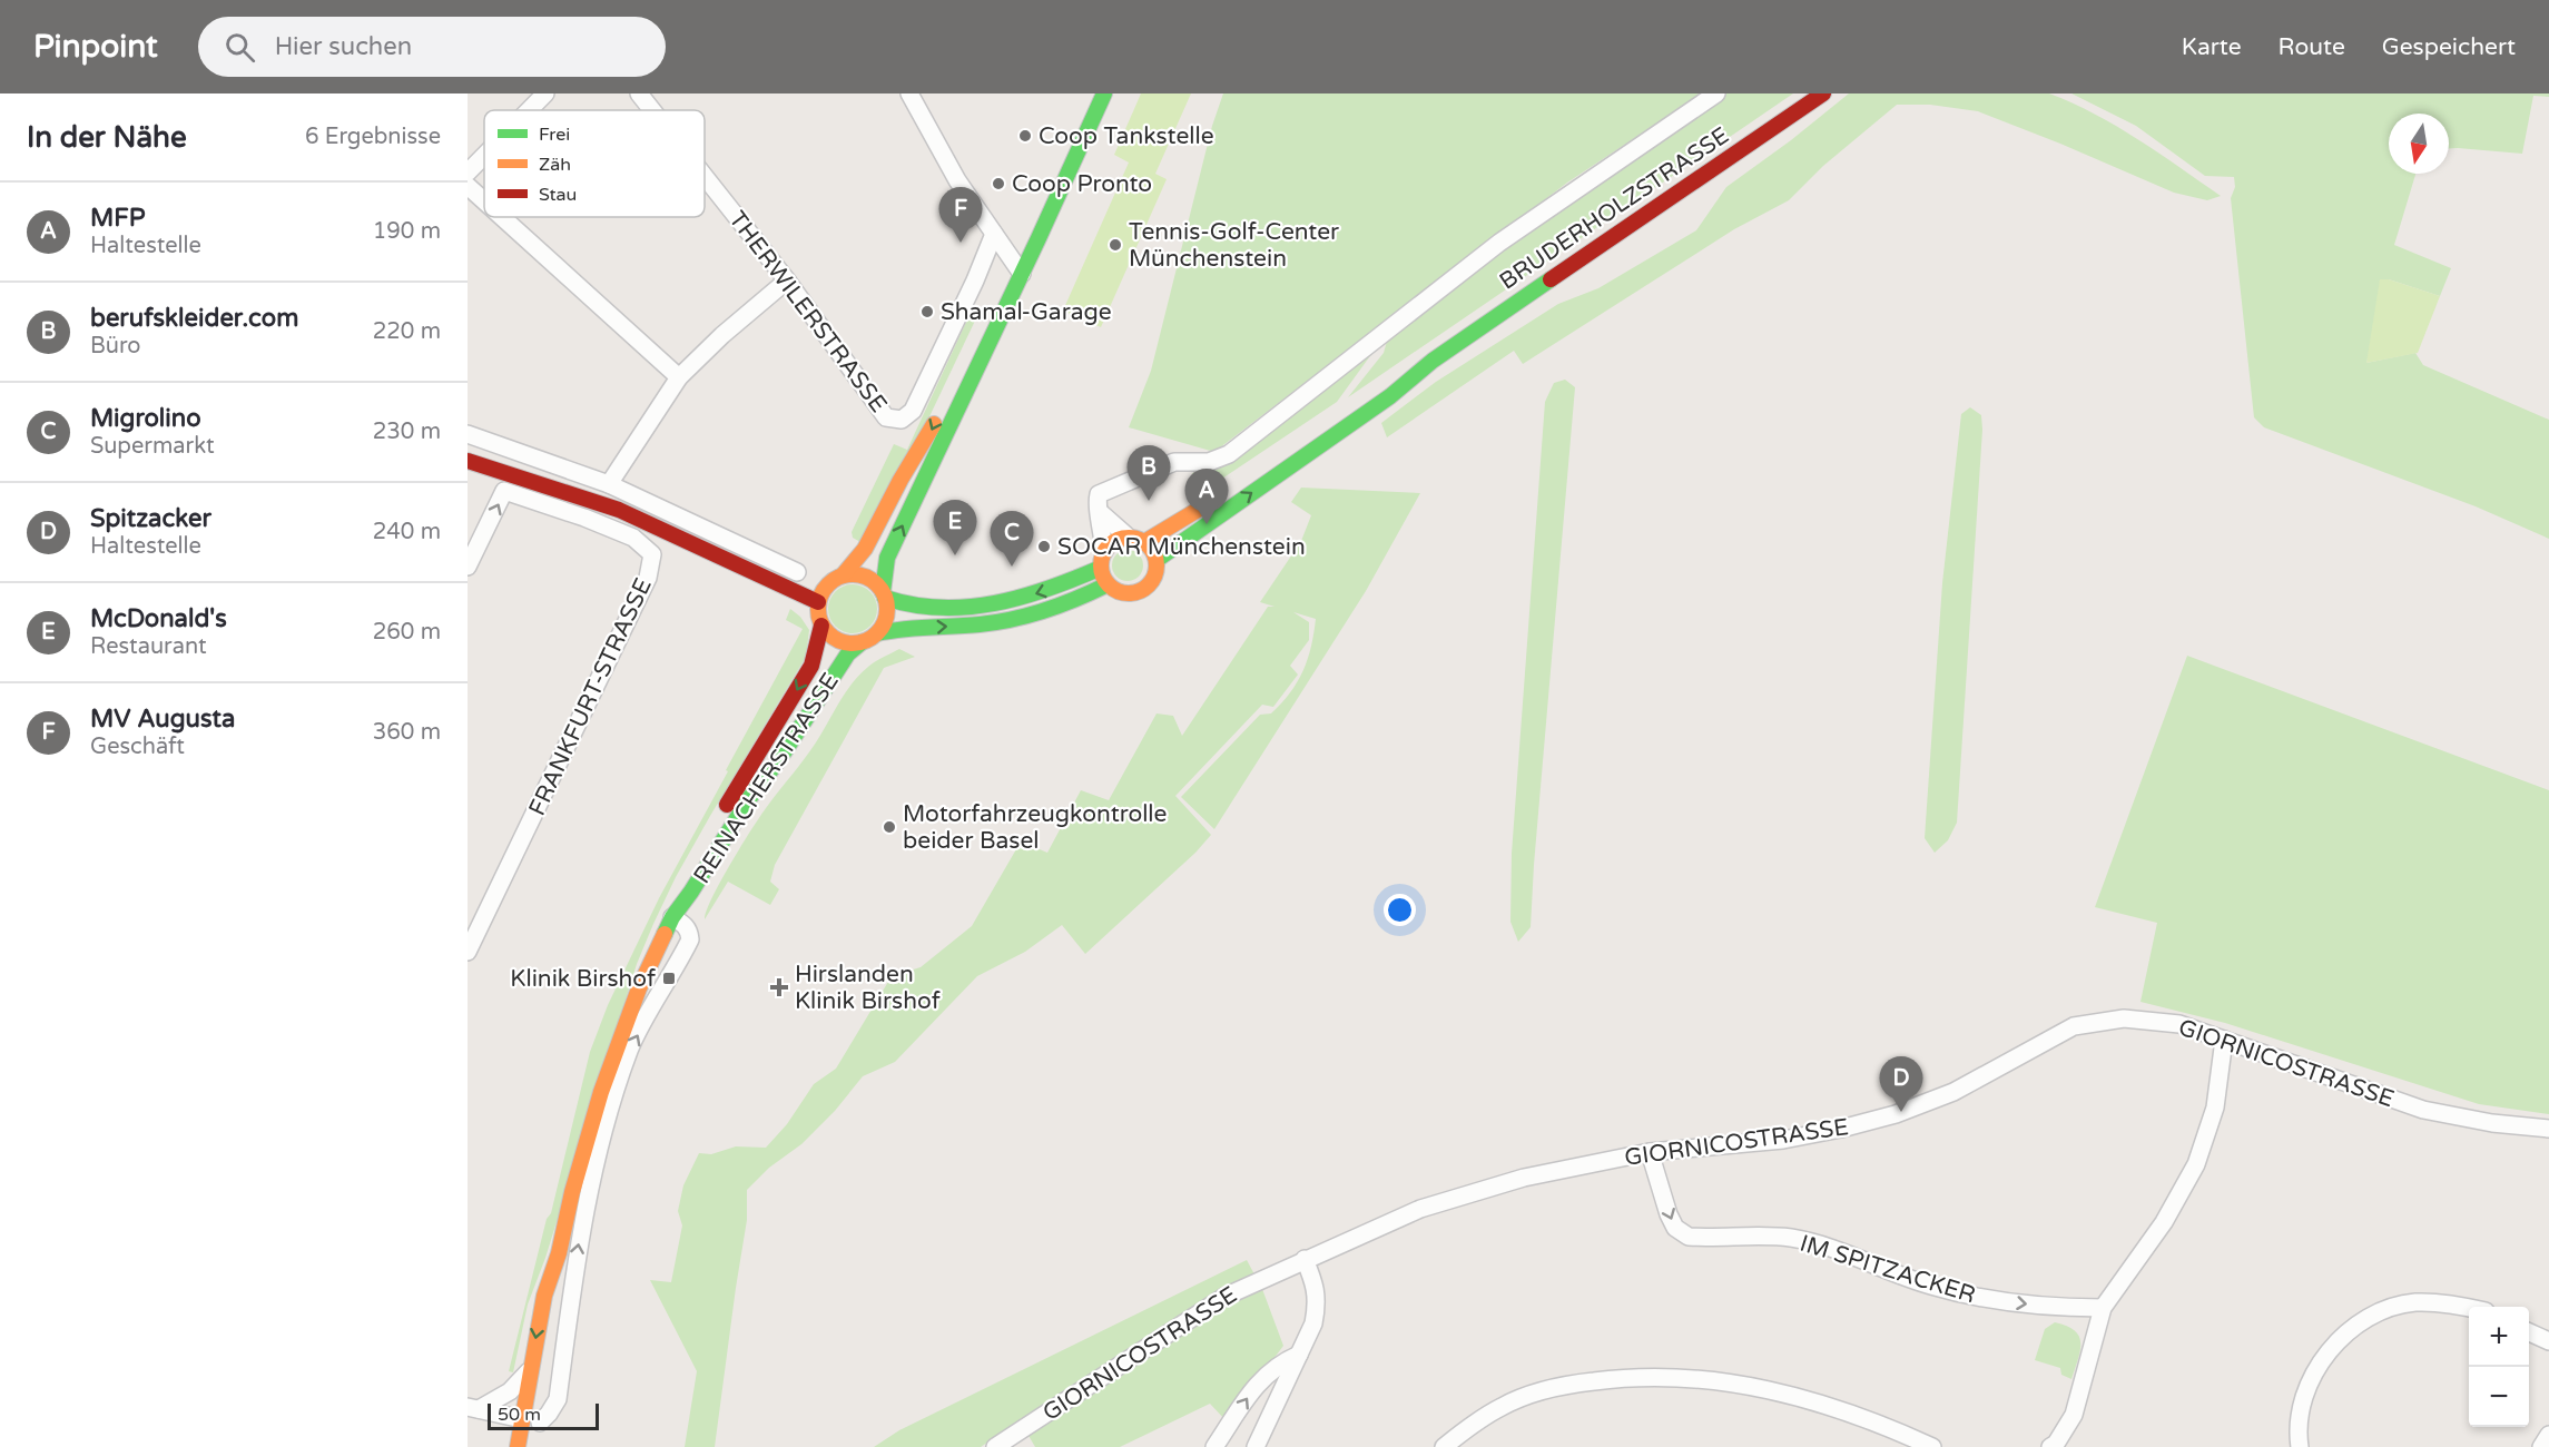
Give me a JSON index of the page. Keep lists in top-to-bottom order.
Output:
{
  "streets": {
    "main road": ["BRUDERHOLZSTRASSE", "REINACHERSTRASSE"],
    "street": [
      "THERWILERSTRASSE",
      "FRANKFURT-STRASSE",
      "GIORNICOSTRASSE",
      "IM SPITZACKER"
    ]
  },
  "crossings": [
    ["GIORNICOSTRASSE", "IM SPITZACKER"]
  ],
  "one_way": ["IM SPITZACKER"],
  "places": {
    "other": [
      "Coop Tankstelle",
      "Coop Pronto",
      "Tennis-Golf-Center Münchenstein",
      "Shamal-Garage",
      "SOCAR Münchenstein",
      "Motorfahrzeugkontrolle beider Basel"
    ],
    "transit": ["Klinik Birshof"],
    "health": ["Hirslanden Klinik Birshof"]
  },
  "legend": ["Frei", "Zäh", "Stau"],
  "scale_bar": "50 m",
  "north": "bottom",
  "page": {
    "header": "Pinpoint",
    "search": "Hier suchen",
    "nav": ["Karte", "Route", "Gespeichert"],
    "heading": ["In der Nähe", "6 Ergebnisse"],
    "list": [
      {
        "mark": "A",
        "name": "MFP",
        "note": "Haltestelle",
        "value": "190 m"
      },
      {
        "mark": "B",
        "name": "berufskleider.com",
        "note": "Büro",
        "value": "220 m"
      },
      {
        "mark": "C",
        "name": "Migrolino",
        "note": "Supermarkt",
        "value": "230 m"
      },
      {
        "mark": "D",
        "name": "Spitzacker",
        "note": "Haltestelle",
        "value": "240 m"
      },
      {
        "mark": "E",
        "name": "McDonald's",
        "note": "Restaurant",
        "value": "260 m"
      },
      {
        "mark": "F",
        "name": "MV Augusta",
        "note": "Geschäft",
        "value": "360 m"
      }
    ],
    "pins": [
      "F",
      "B",
      "A",
      "E",
      "C",
      "D"
    ],
    "map_buttons": ["+", "−"],
    "scale": "50 m"
  }
}
